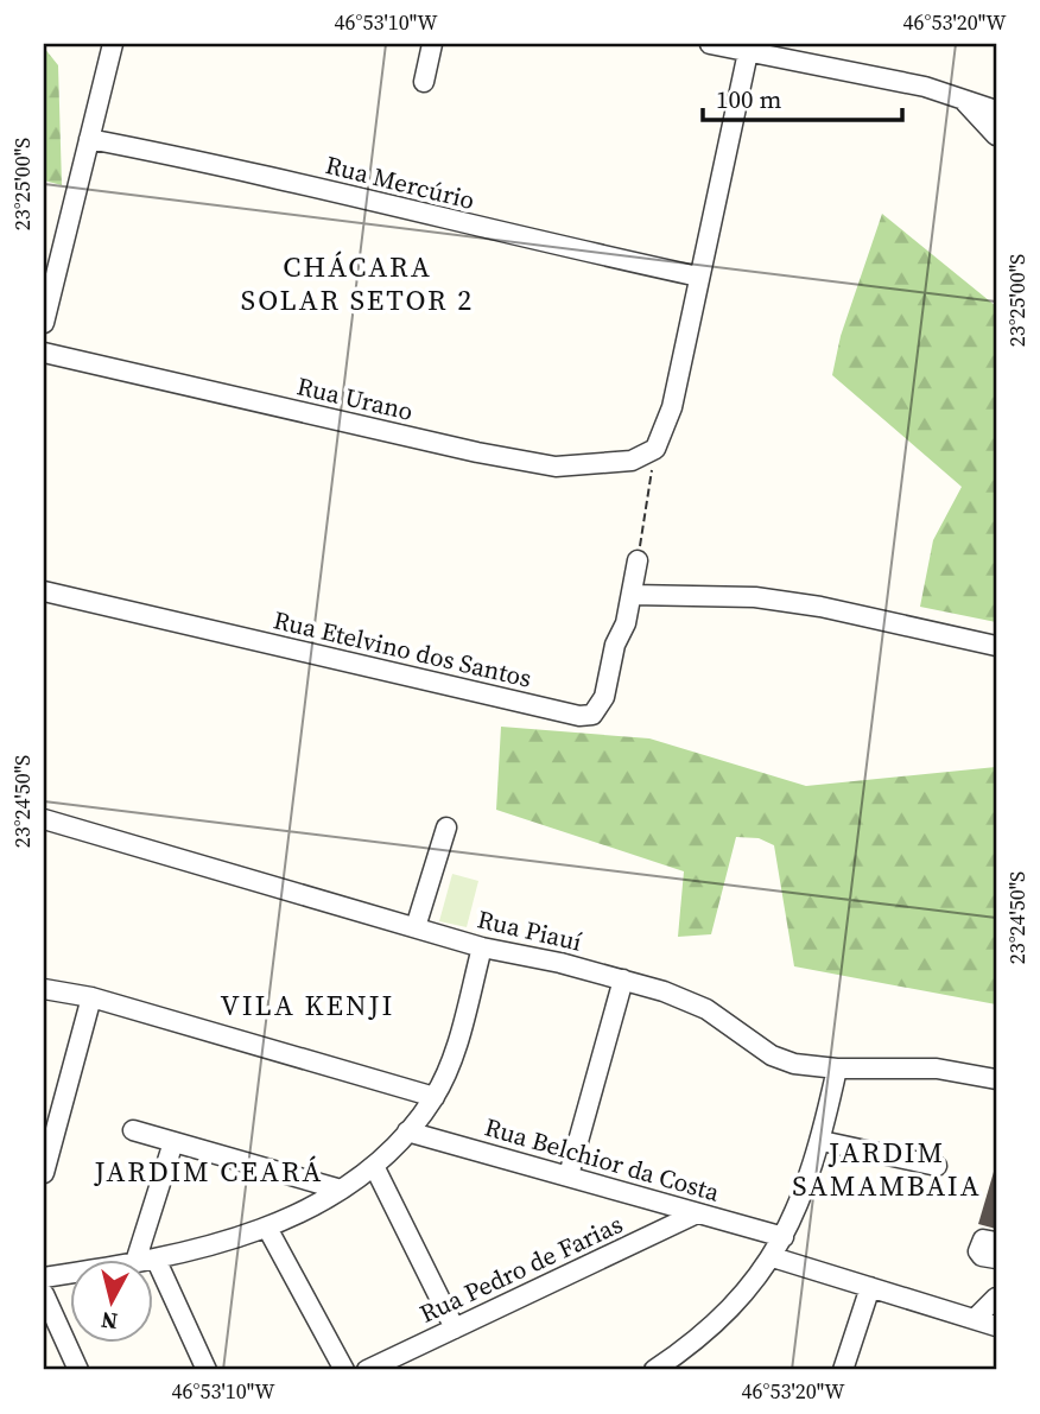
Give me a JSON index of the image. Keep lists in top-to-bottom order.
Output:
{
  "streets": {
    "street": [
      "Rua Mercúrio",
      "Rua Urano",
      "Rua Etelvino dos Santos",
      "Rua Piauí",
      "Rua Belchior da Costa",
      "Rua Pedro de Farias"
    ]
  },
  "crossings": [
    ["Rua Belchior da Costa", "Rua Pedro de Farias"]
  ],
  "districts": [
    "CHÁCARA SOLAR SETOR 2",
    "VILA KENJI",
    "JARDIM SAMAMBAIA",
    "JARDIM CEARÁ"
  ],
  "scale_bar": "100 m",
  "north": "bottom",
  "coordinates": [
    "46°53'10\"W",
    "46°53'20\"W",
    "23°25'00\"S",
    "23°24'50\"S"
  ]
}
